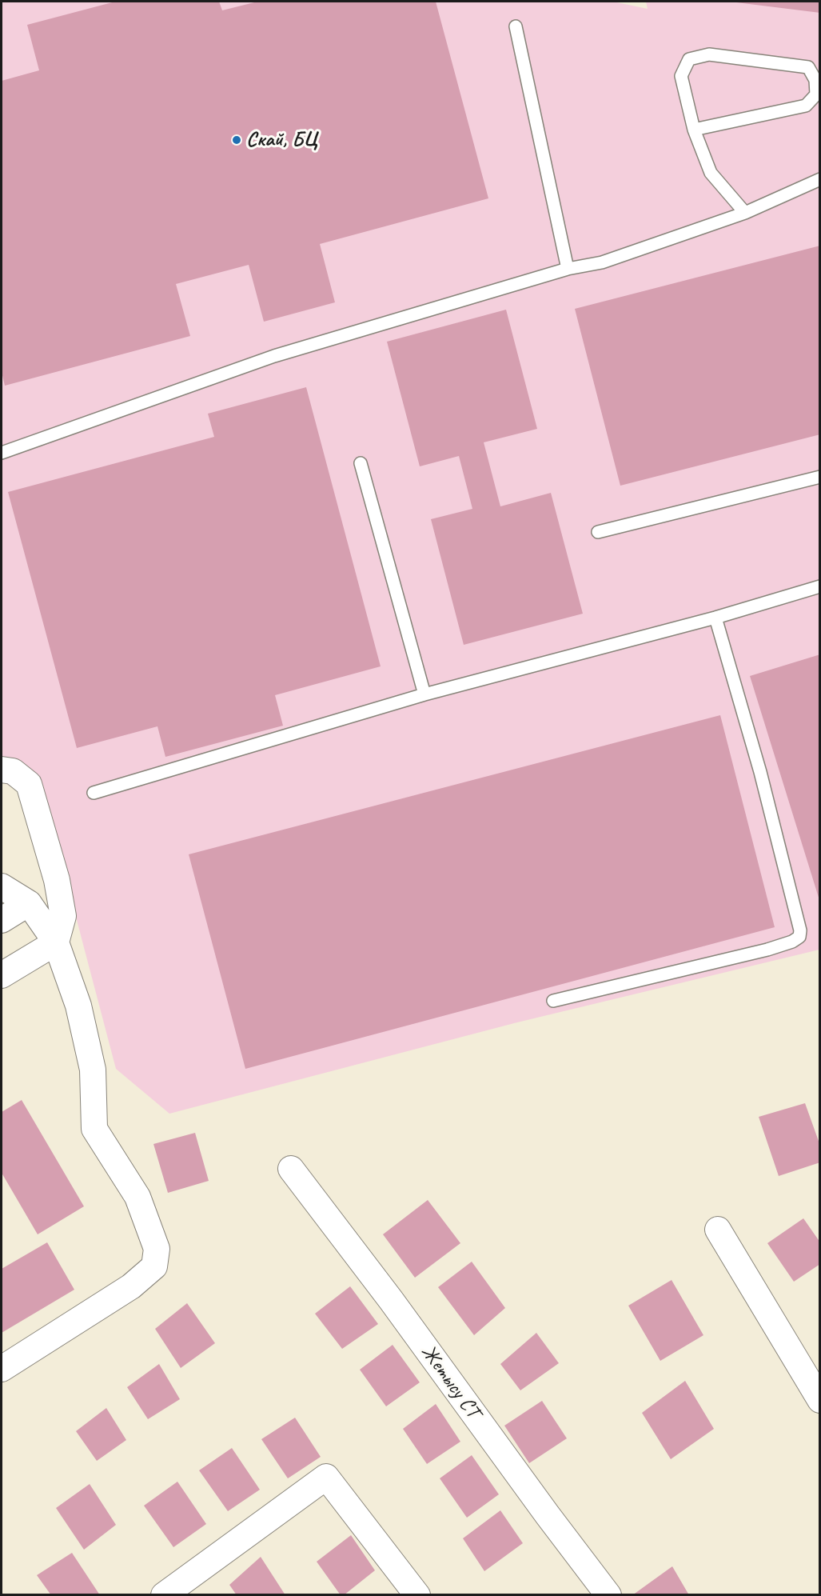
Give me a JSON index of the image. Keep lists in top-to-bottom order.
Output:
{
  "streets": {
    "street": ["Жетысу СТ"]
  },
  "places": ["Скай, БЦ"]
}
